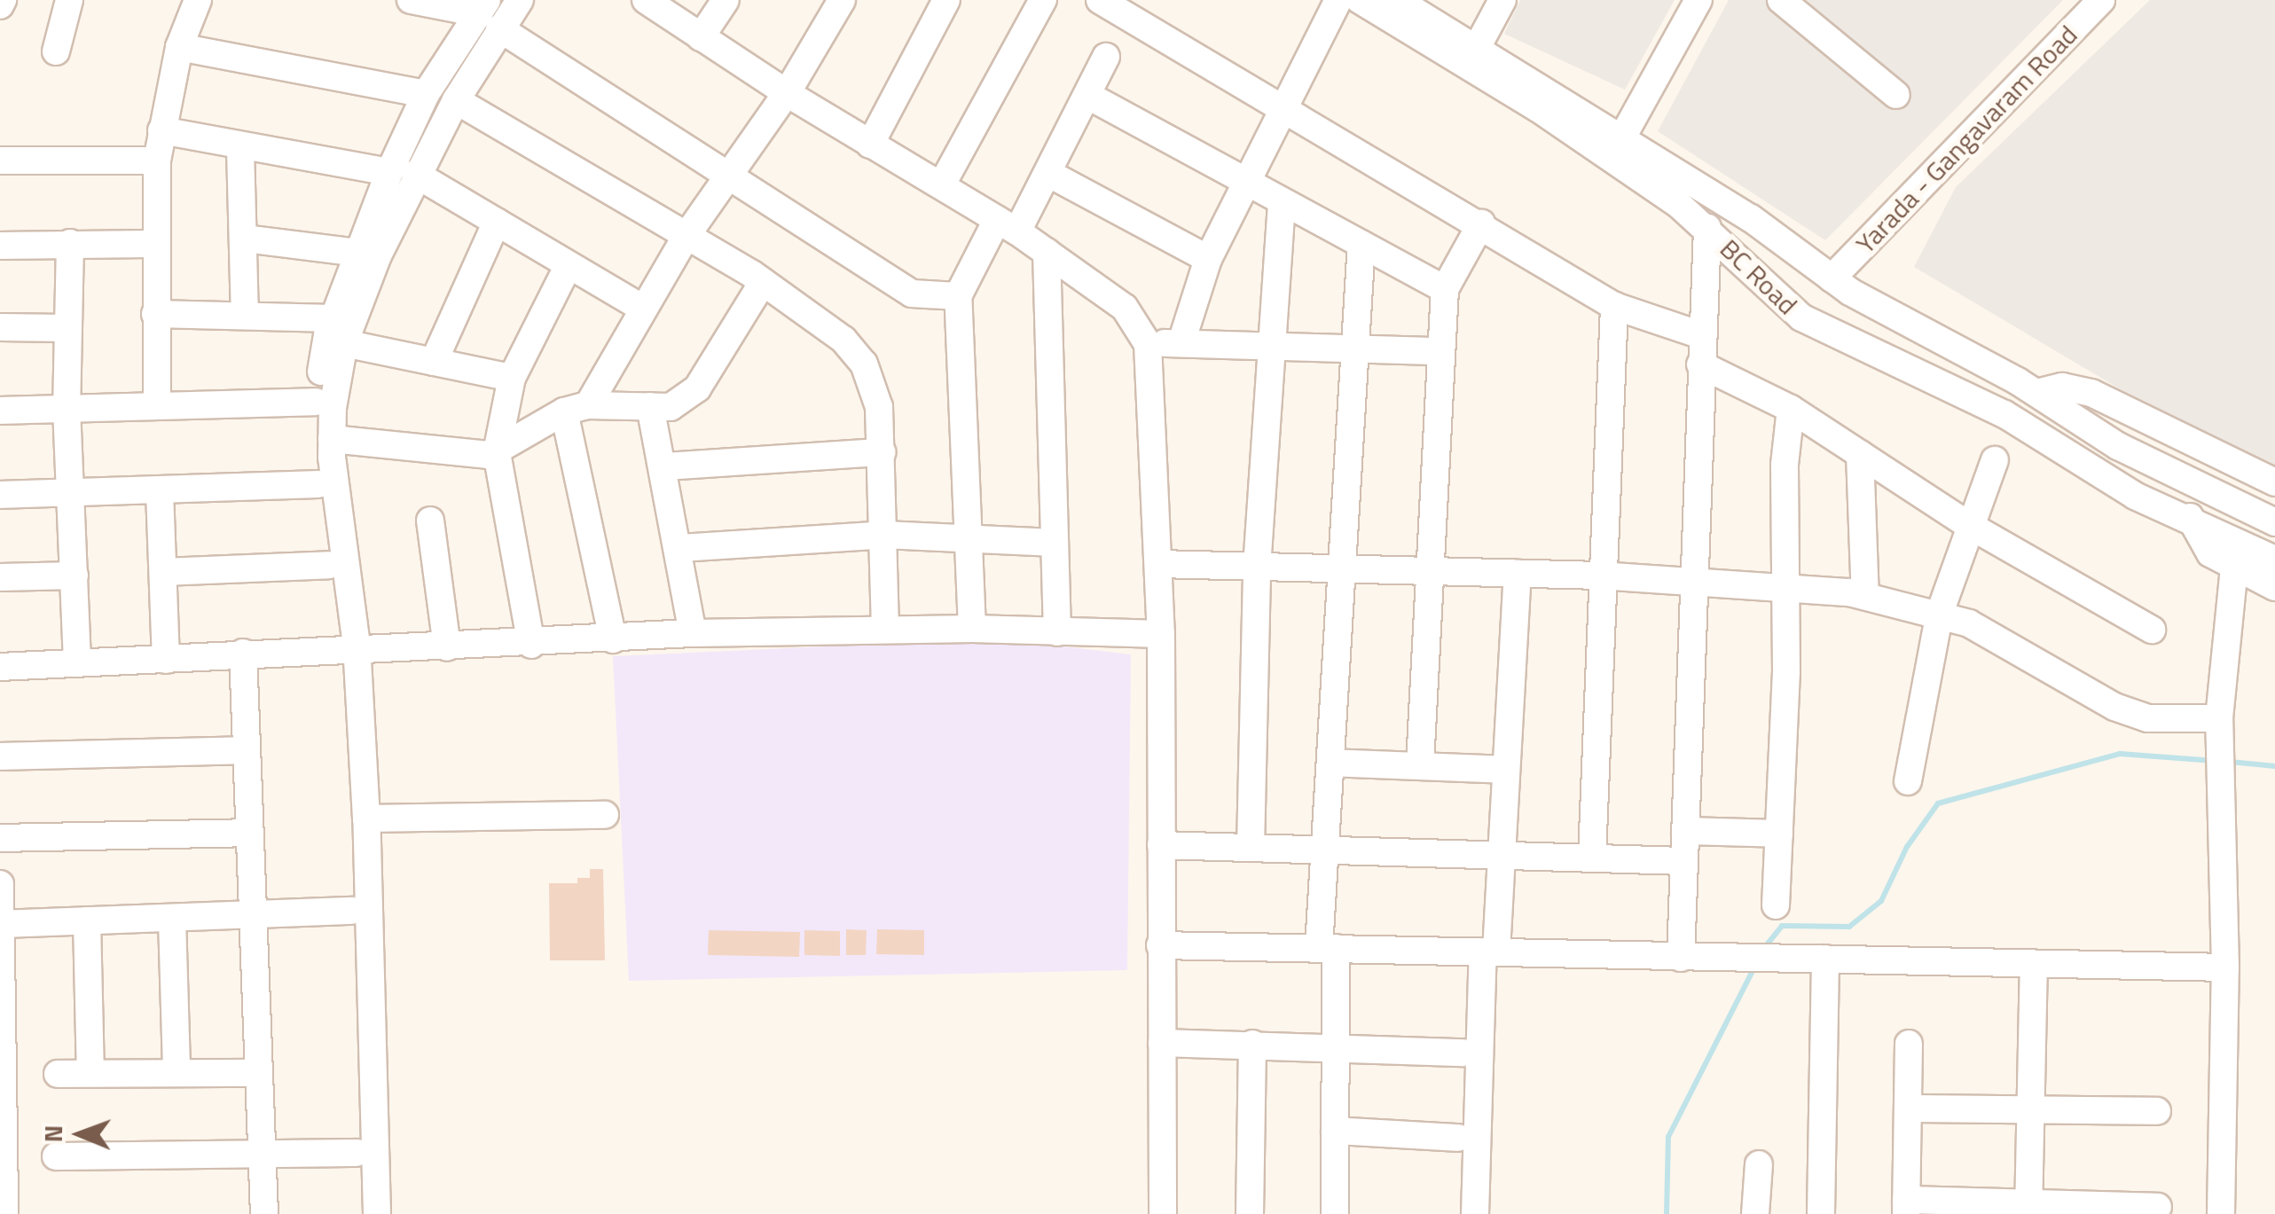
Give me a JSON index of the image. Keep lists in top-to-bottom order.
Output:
{
  "streets": {
    "street": ["Yarada - Gangavaram Road", "BC Road"]
  },
  "north": "left"
}
